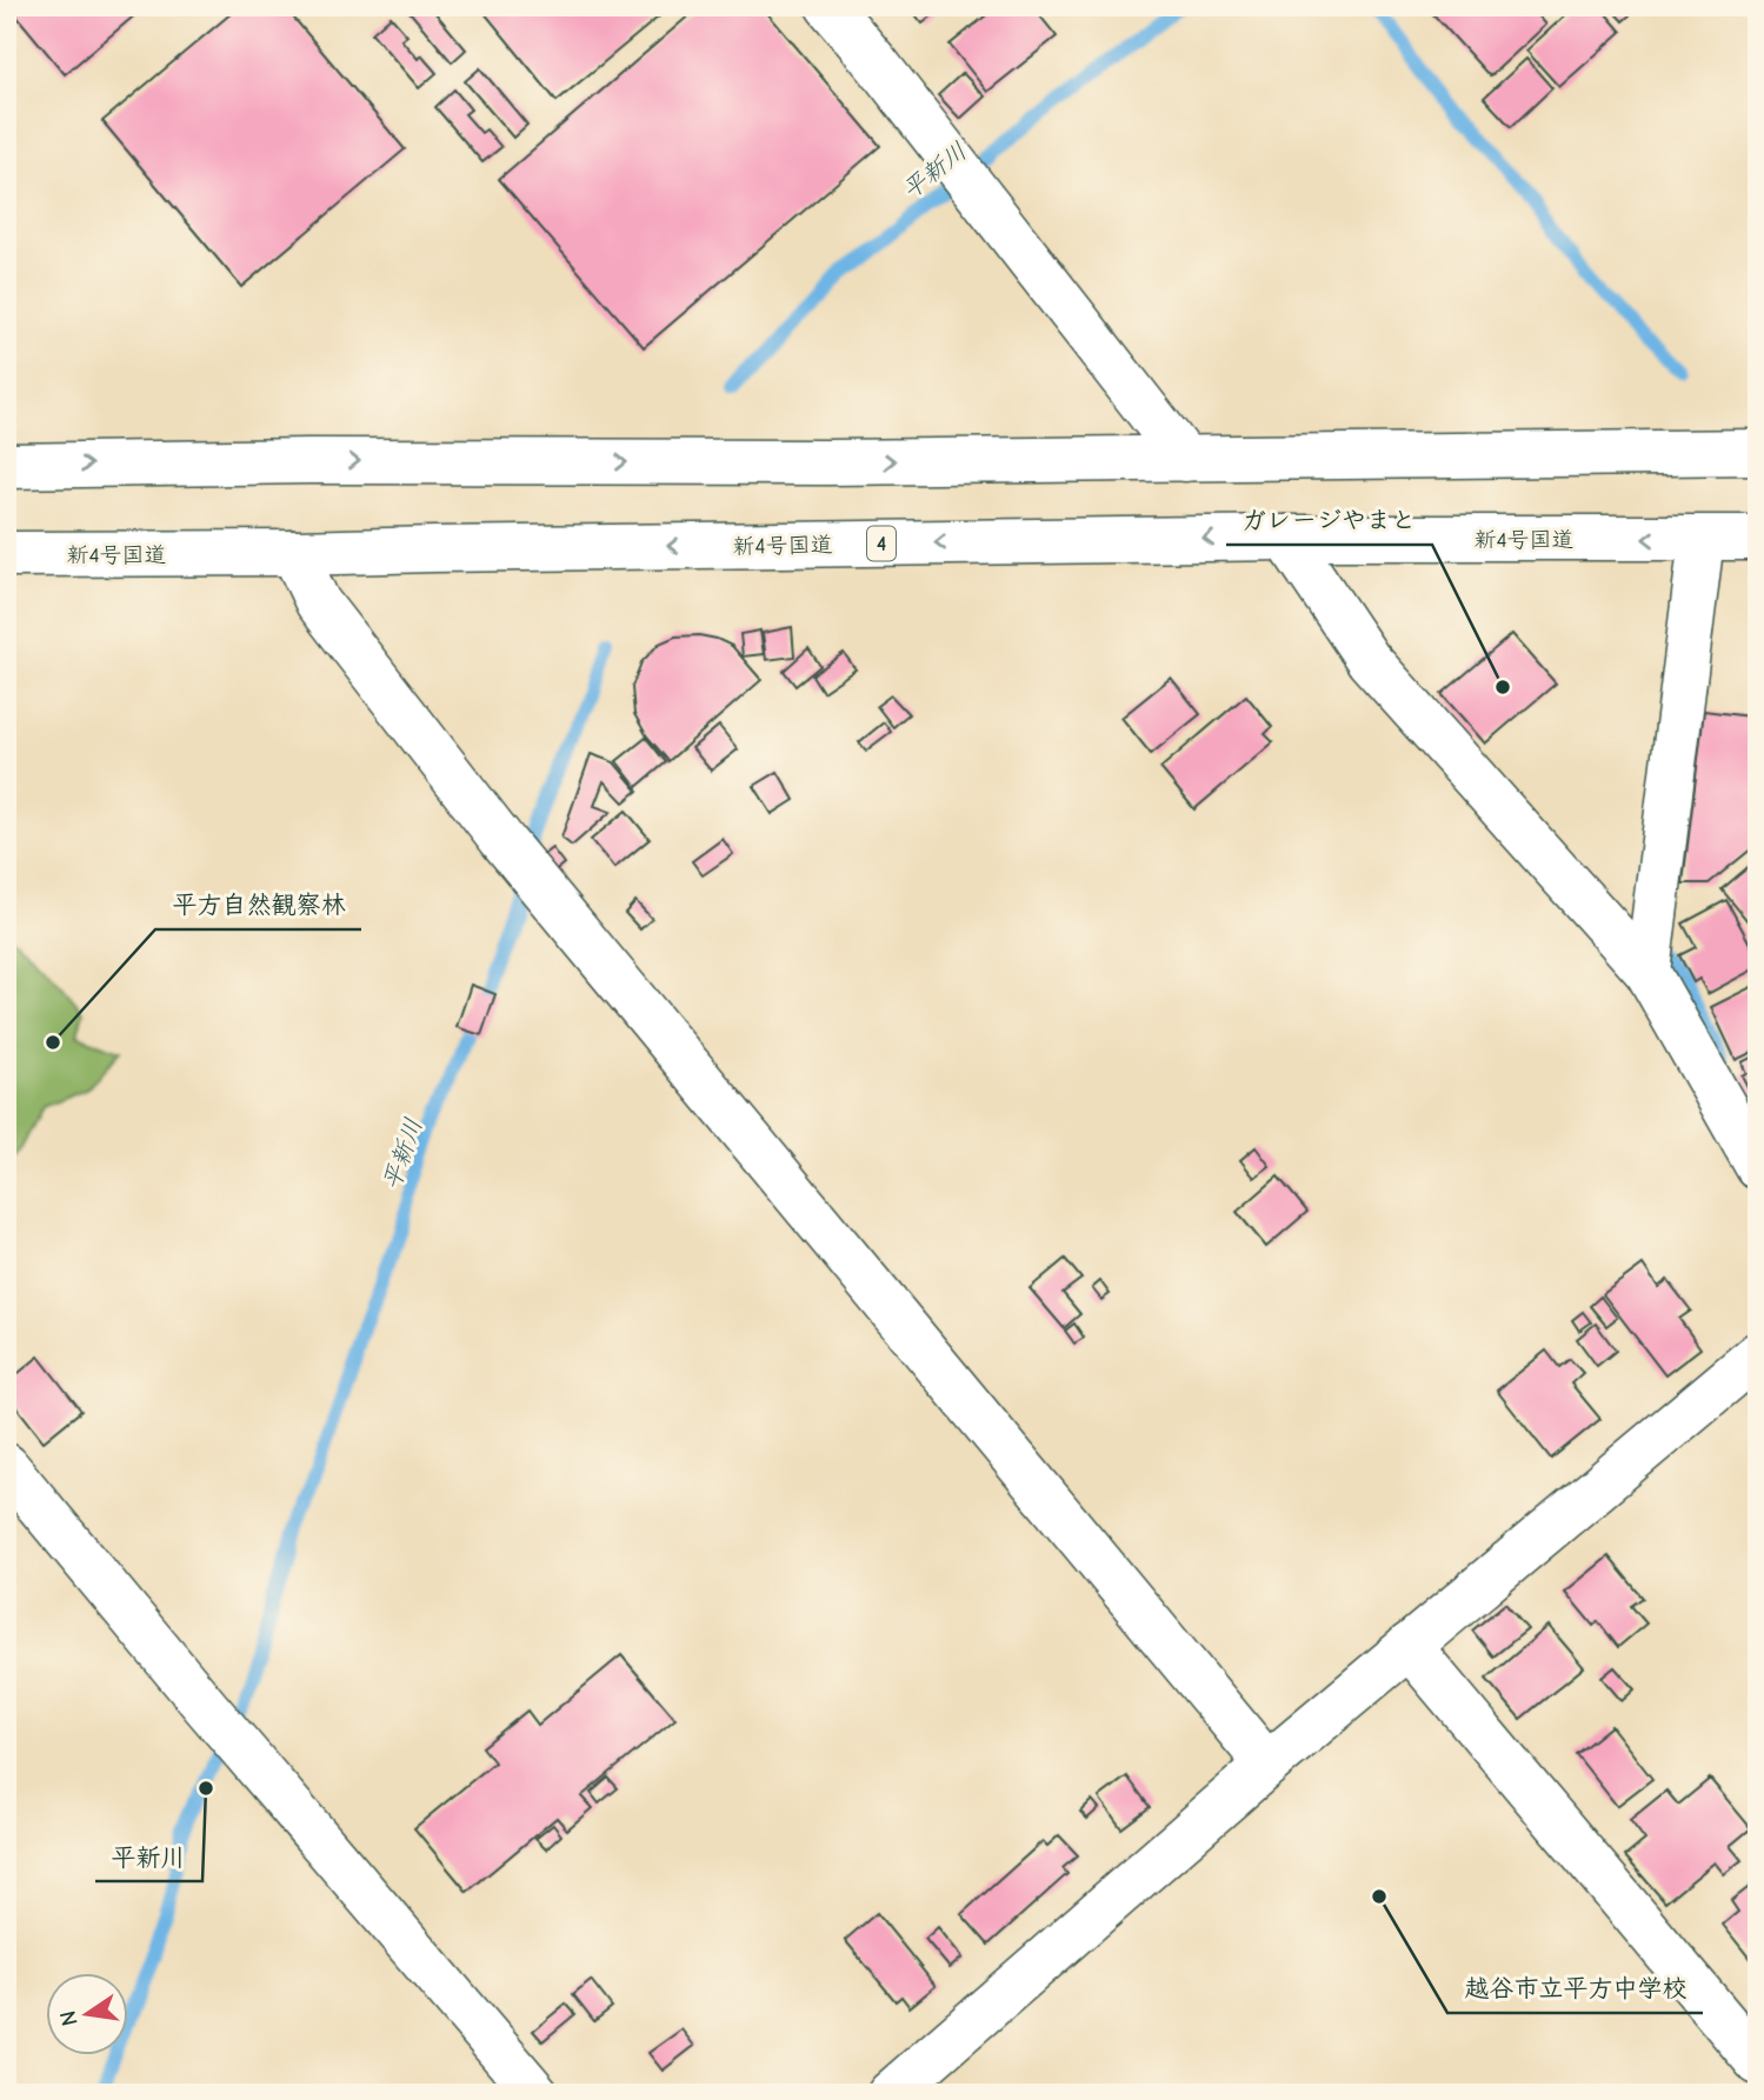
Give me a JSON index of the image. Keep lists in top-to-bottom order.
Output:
{
  "streets": {
    "main road": ["新4号国道", "4"]
  },
  "water": ["平新川"],
  "places": [
    "ガレージやまと",
    "平方自然観察林",
    "平新川",
    "越谷市立平方中学校"
  ],
  "north": "left"
}
